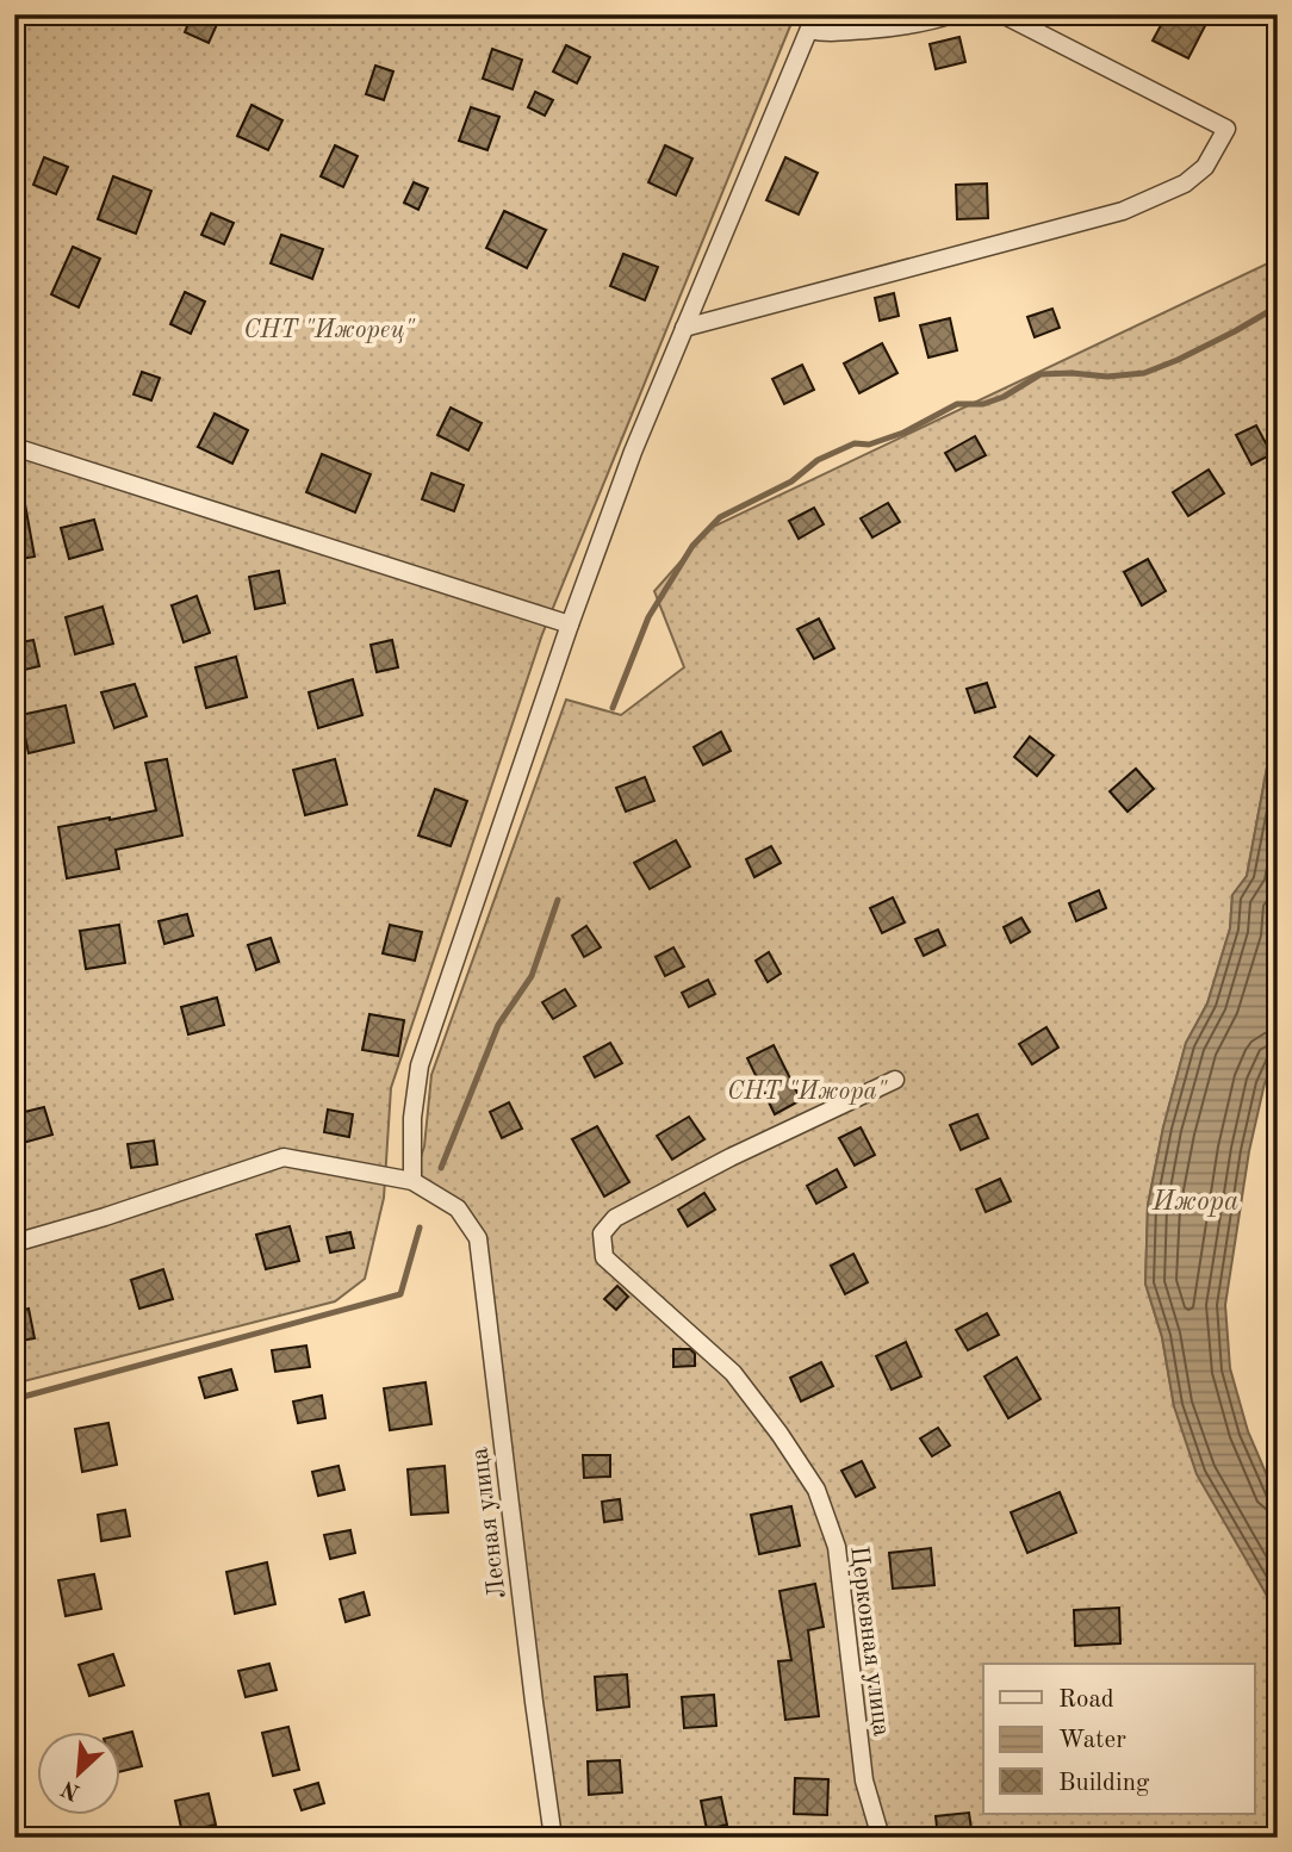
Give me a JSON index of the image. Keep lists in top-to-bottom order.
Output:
{
  "streets": {
    "street": ["Лесная улица", "Церковная улица"]
  },
  "water": ["Ижора"],
  "parks": ["СНТ \"Ижорец\"", "СНТ \"Ижора\""],
  "legend": ["Road", "Water", "Building"],
  "north": "bottom left"
}
